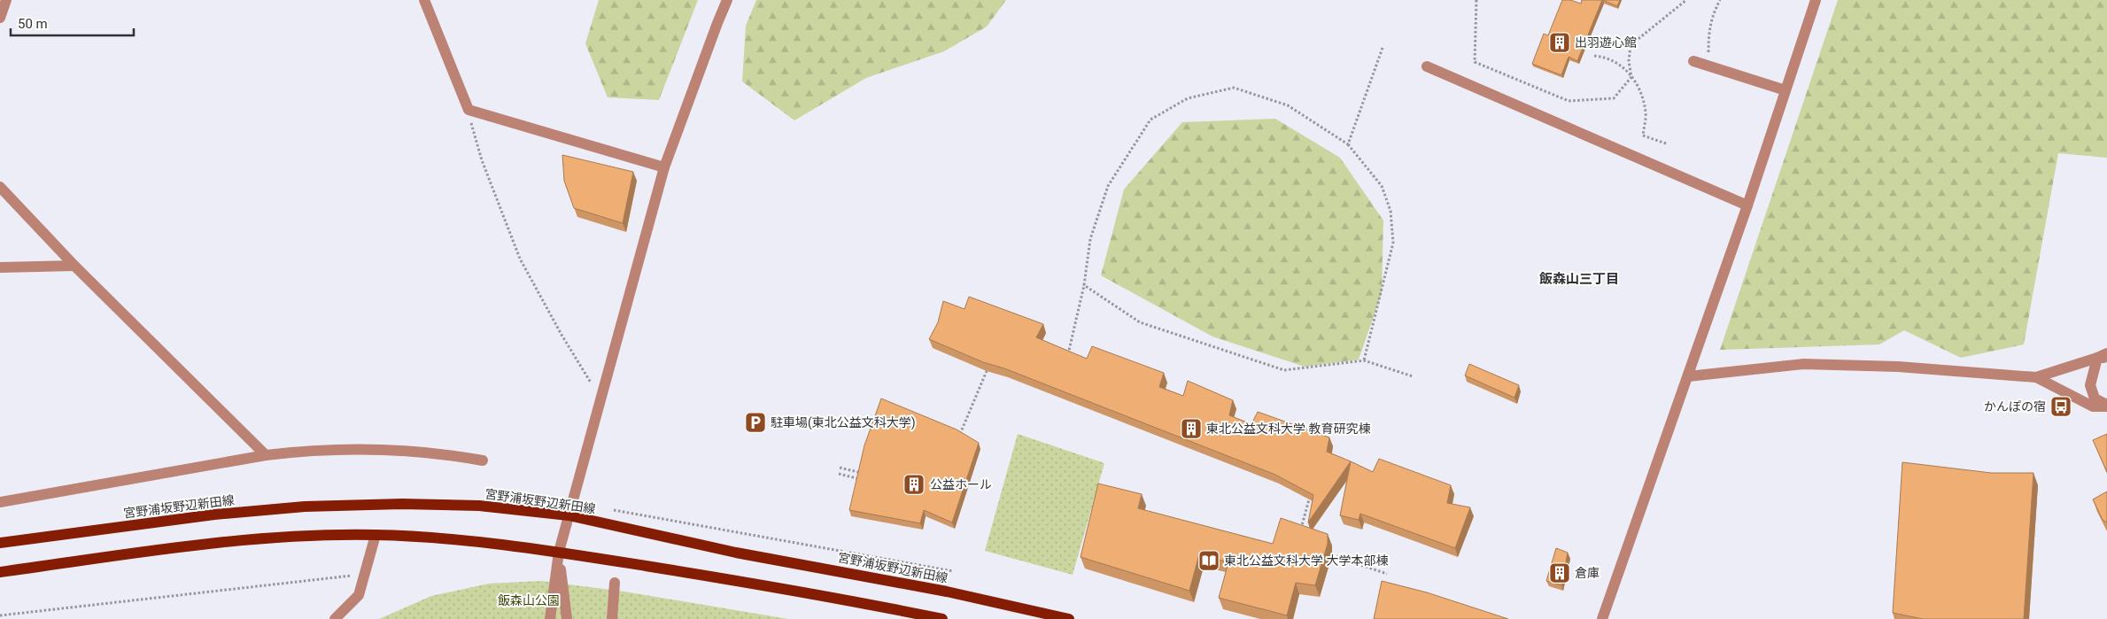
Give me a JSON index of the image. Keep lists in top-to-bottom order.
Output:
{
  "streets": {
    "main road": ["宮野浦坂野辺新田線"]
  },
  "districts": ["飯森山三丁目"],
  "parks": ["飯森山公園"],
  "places": {
    "building": [
      "出羽遊心館",
      "東北公益文科大学 教育研究棟",
      "公益ホール",
      "倉庫"
    ],
    "bus stop": ["かんぽの宿"],
    "parking": ["駐車場(東北公益文科大学)"],
    "library": ["東北公益文科大学 大学本部棟"]
  },
  "scale_bar": "50 m"
}
